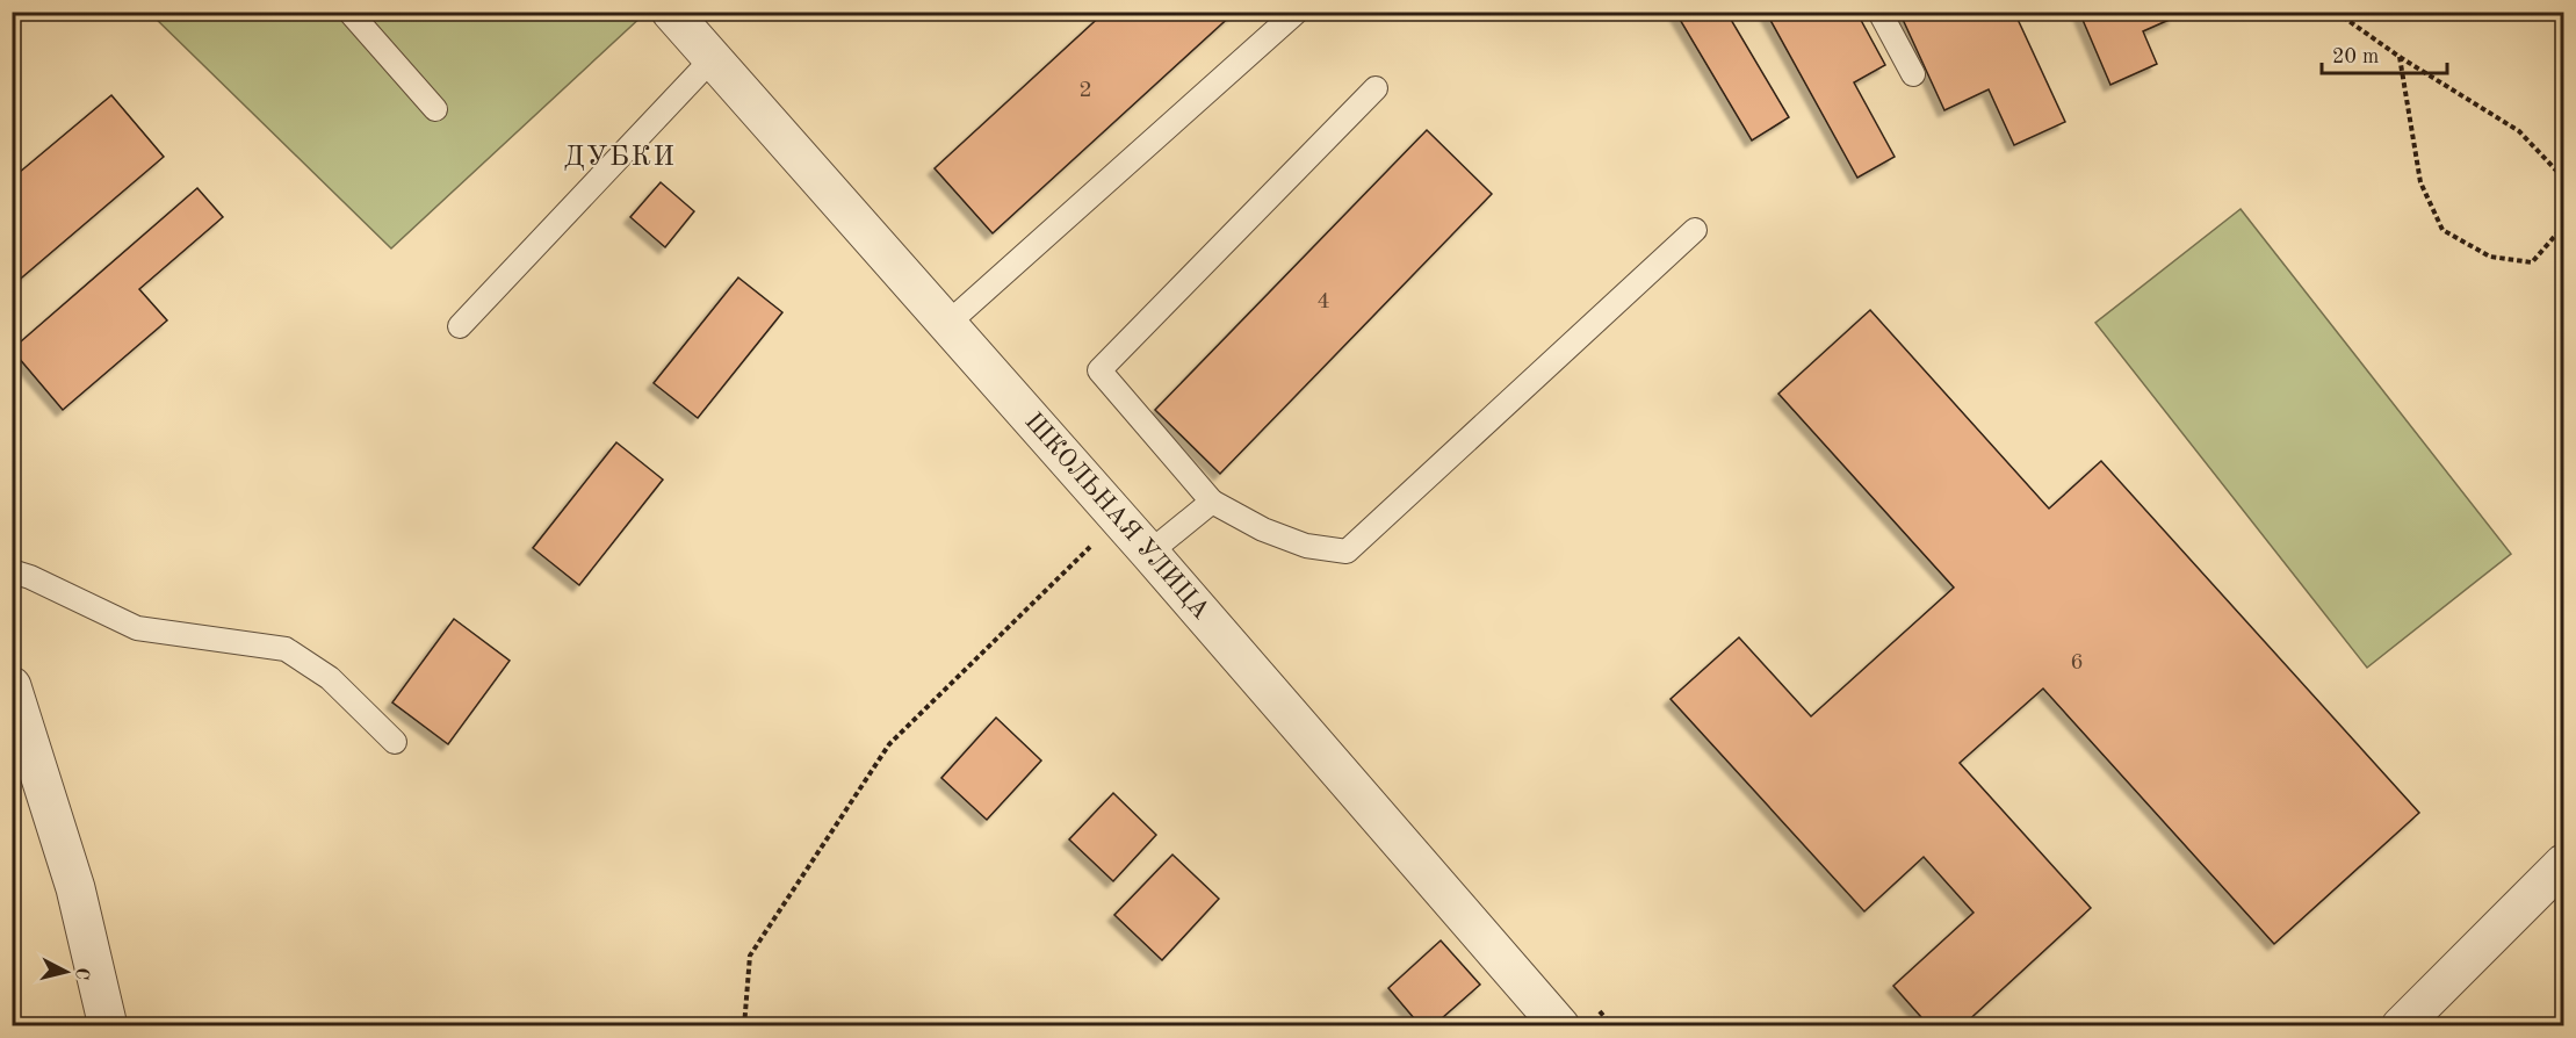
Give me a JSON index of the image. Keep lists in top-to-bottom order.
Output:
{
  "streets": {
    "street": ["ШКОЛЬНАЯ УЛИЦА"]
  },
  "districts": ["ДУБКИ"],
  "house_numbers": ["2", "4", "6"],
  "scale_bar": "20 m",
  "north": "right"
}
